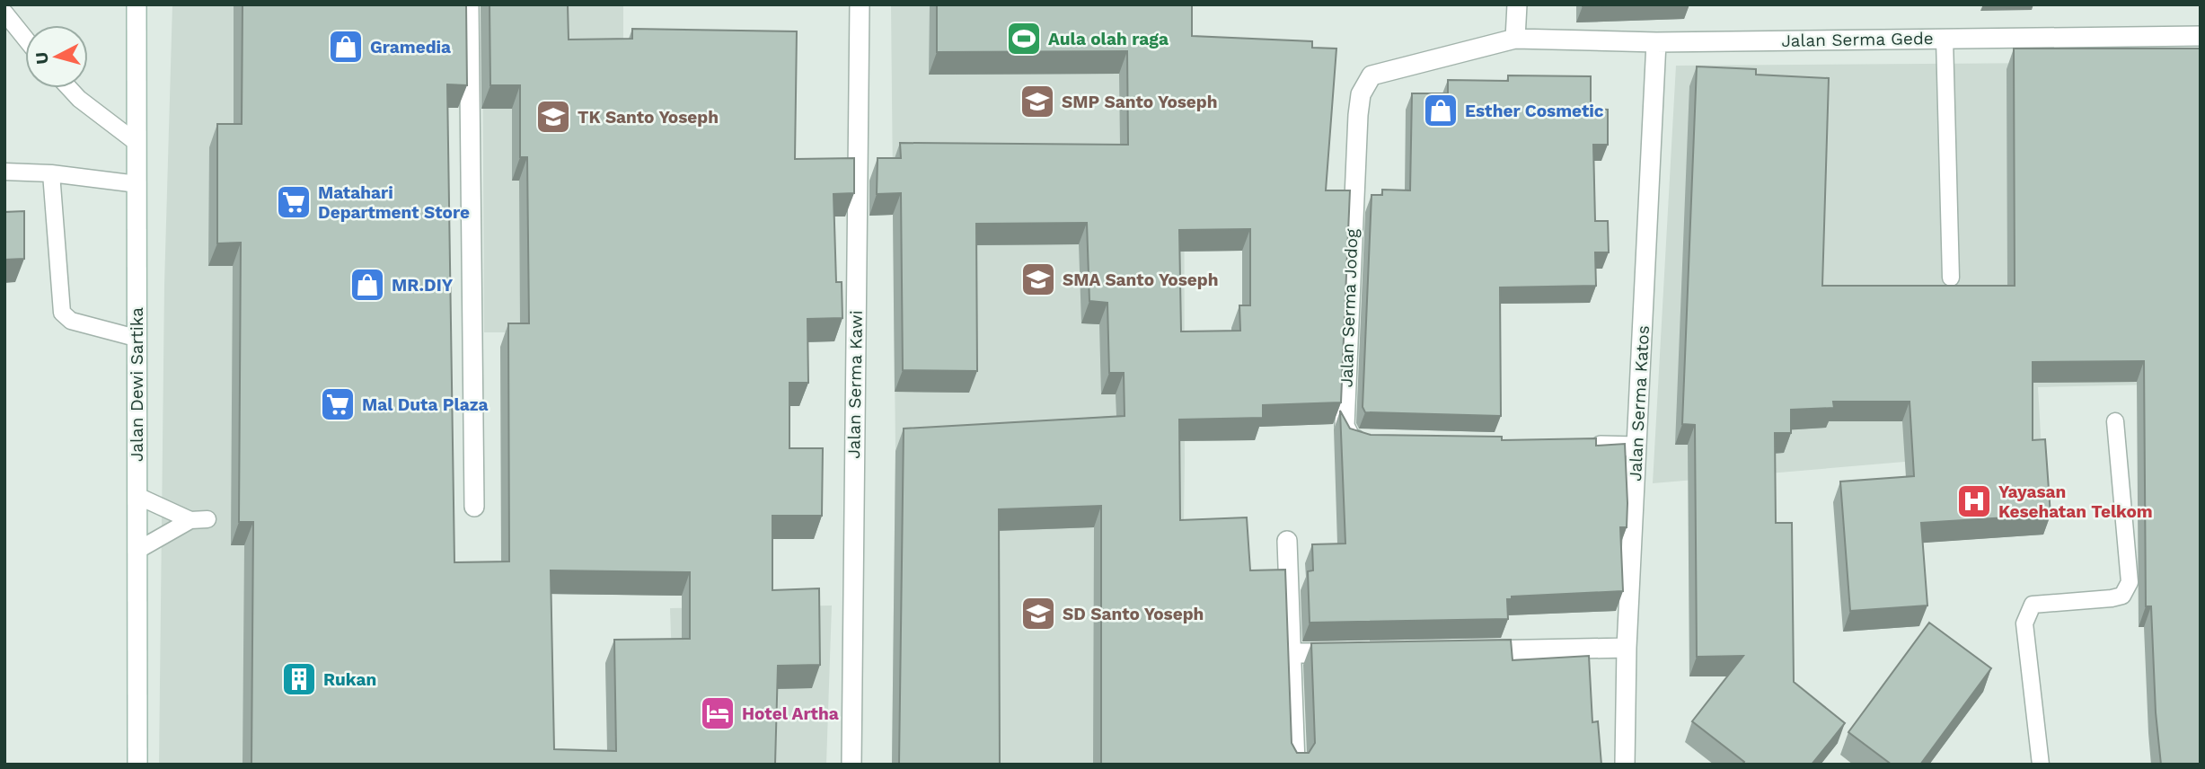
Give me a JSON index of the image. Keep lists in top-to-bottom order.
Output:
{
  "streets": {
    "street": [
      "Jalan Serma Gede",
      "Jalan Serma Jodog",
      "Jalan Dewi Sartika",
      "Jalan Serma Kawi",
      "Jalan Serma Katos"
    ]
  },
  "crossings": [
    ["Jalan Serma Gede", "Jalan Serma Jodog"],
    ["Jalan Serma Gede", "Jalan Serma Katos"]
  ],
  "places": {
    "sports": ["Aula olah raga"],
    "shop": ["Gramedia", "Esther Cosmetic", "MR.DIY"],
    "school or university": [
      "SMP Santo Yoseph",
      "TK Santo Yoseph",
      "SMA Santo Yoseph",
      "SD Santo Yoseph"
    ],
    "supermarket": ["Matahari Department Store", "Mal Duta Plaza"],
    "hospital": ["Yayasan Kesehatan Telkom"],
    "building": ["Rukan"],
    "hotel": ["Hotel Artha"]
  },
  "north": "left"
}
